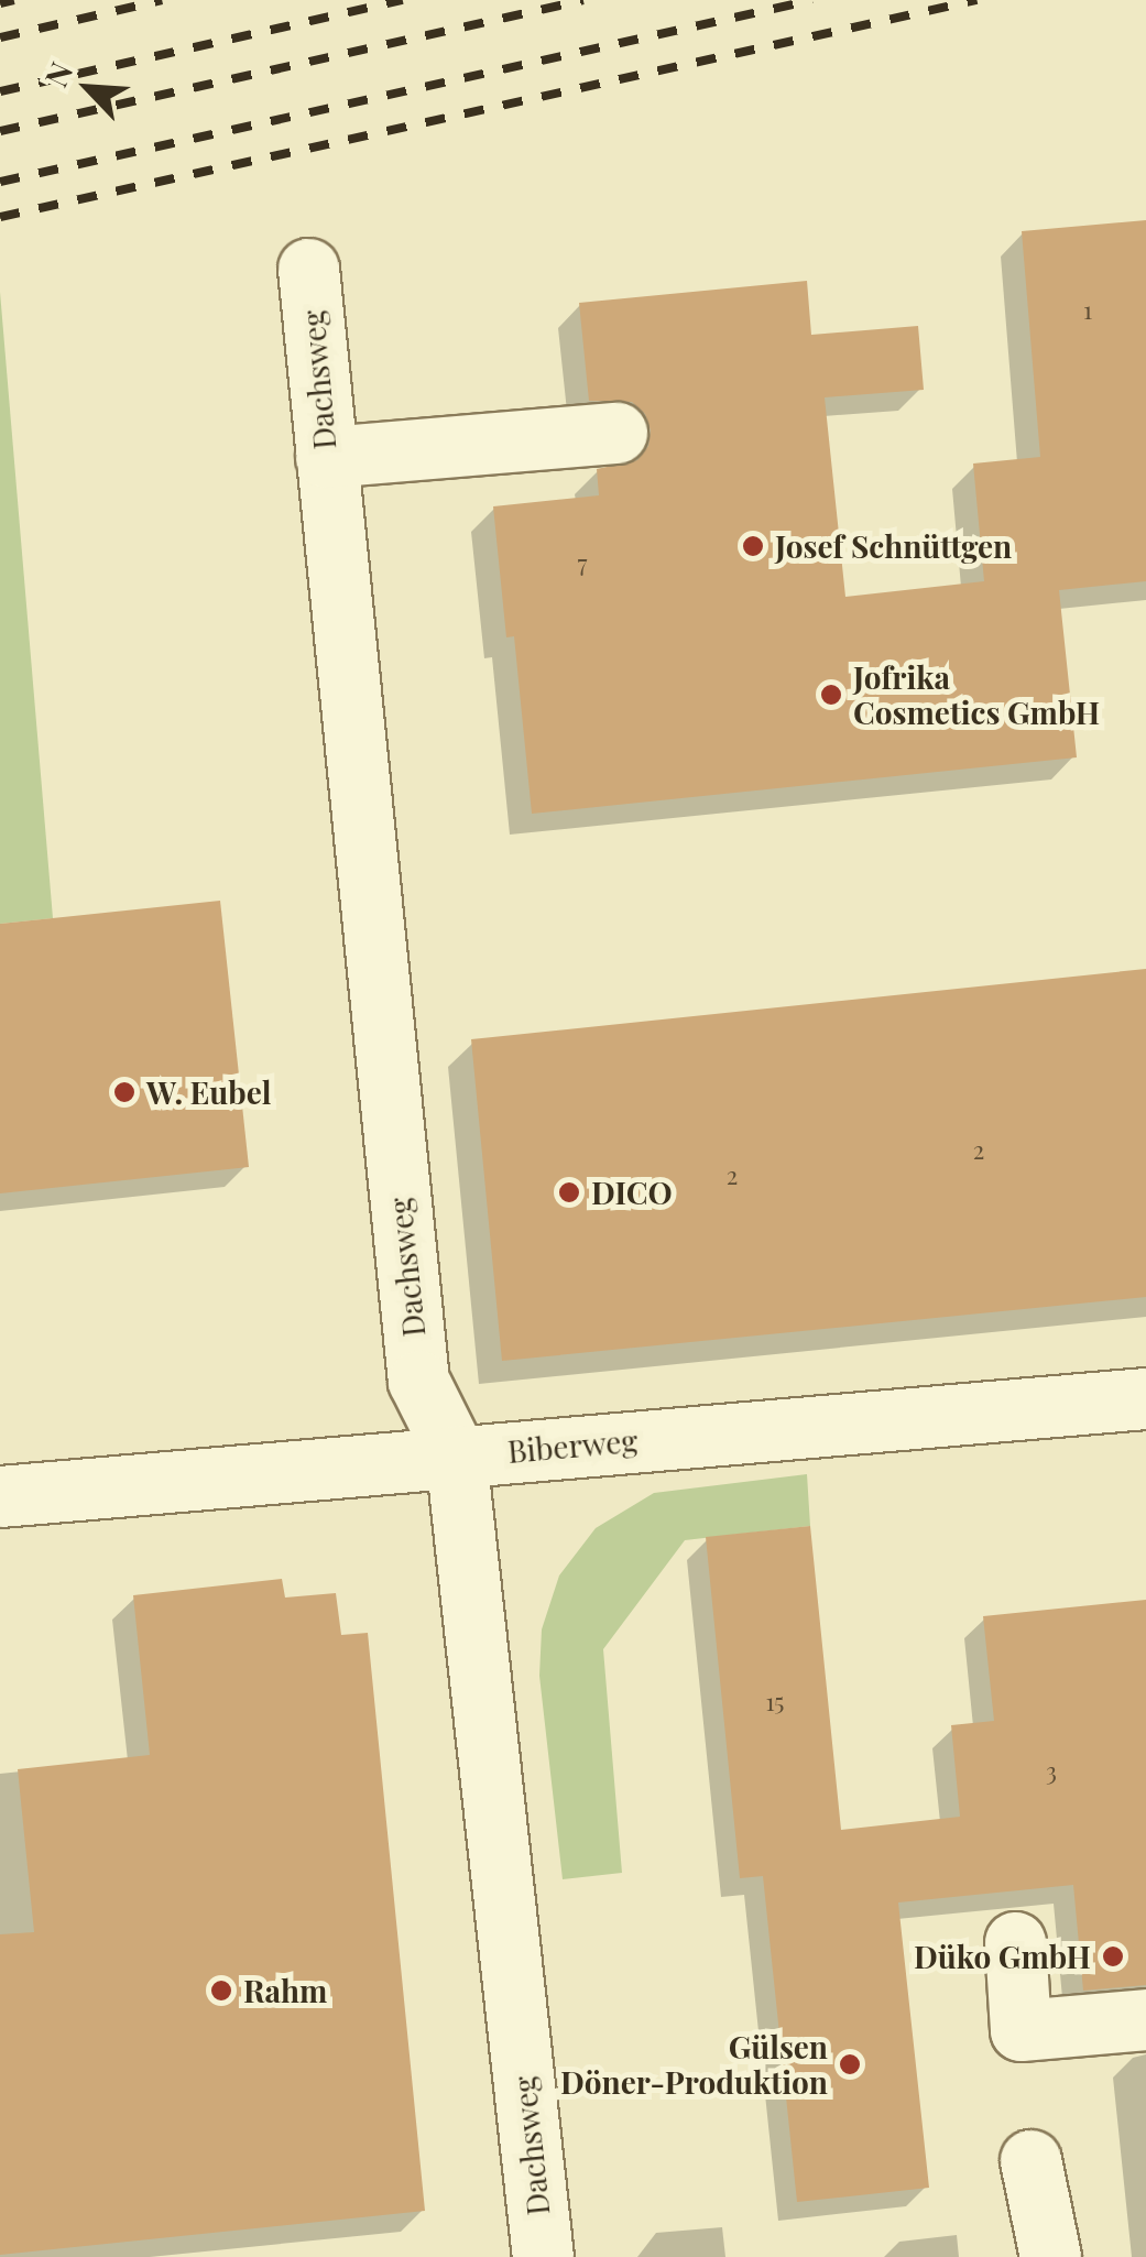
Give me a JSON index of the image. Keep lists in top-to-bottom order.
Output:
{
  "streets": {
    "street": ["Dachsweg", "Biberweg"]
  },
  "crossings": [
    ["Dachsweg", "Biberweg"]
  ],
  "places": [
    "Josef Schnüttgen",
    "Jofrika Cosmetics GmbH",
    "W. Eubel",
    "DICO",
    "Düko GmbH",
    "Rahm",
    "Gülsen Döner-Produktion"
  ],
  "house_numbers": [
    "1",
    "7",
    "2",
    "2",
    "15",
    "3"
  ],
  "north": "top left"
}
